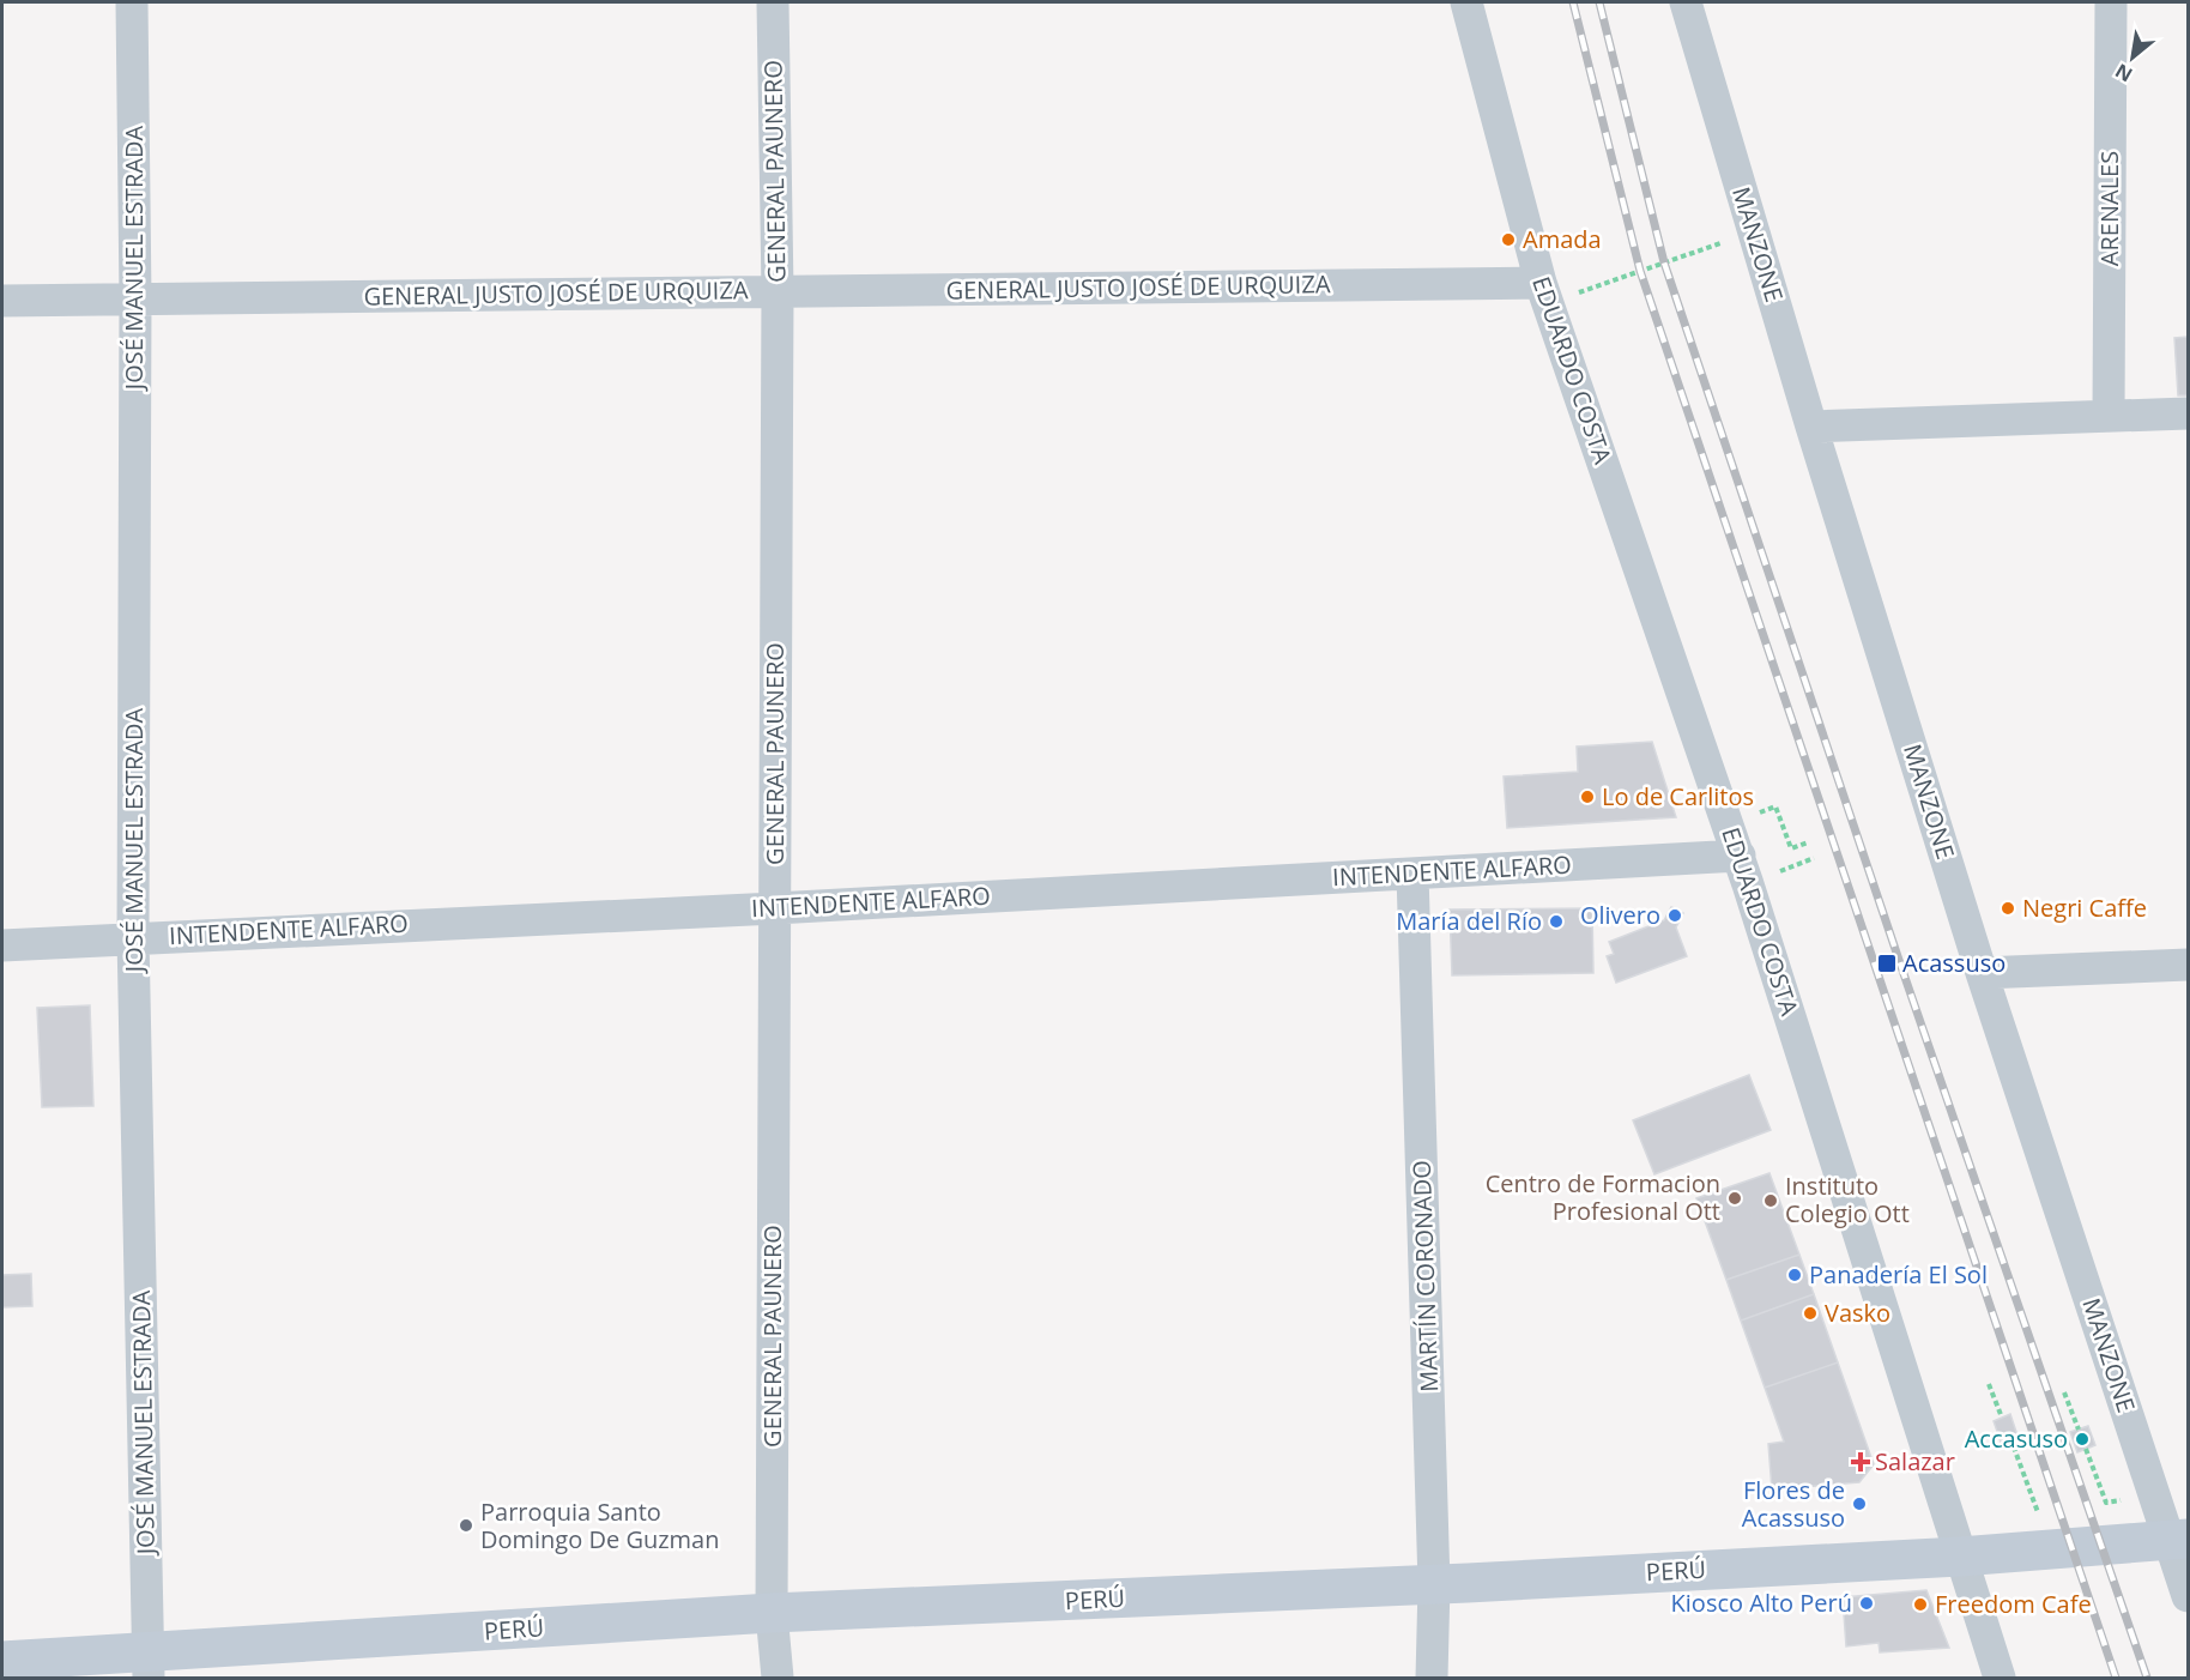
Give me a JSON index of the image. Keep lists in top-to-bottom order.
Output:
{
  "streets": {
    "street": [
      "GENERAL PAUNERO",
      "ARENALES",
      "MANZONE",
      "JOSÉ MANUEL ESTRADA",
      "GENERAL JUSTO JOSÉ DE URQUIZA",
      "EDUARDO COSTA",
      "INTENDENTE ALFARO",
      "MARTÍN CORONADO",
      "PERÚ"
    ]
  },
  "crossings": [
    ["GENERAL PAUNERO", "GENERAL JUSTO JOSÉ DE URQUIZA"],
    ["GENERAL PAUNERO", "INTENDENTE ALFARO"],
    ["GENERAL PAUNERO", "PERÚ"],
    ["MANZONE", "PERÚ"],
    ["JOSÉ MANUEL ESTRADA", "GENERAL JUSTO JOSÉ DE URQUIZA"],
    ["JOSÉ MANUEL ESTRADA", "INTENDENTE ALFARO"],
    ["JOSÉ MANUEL ESTRADA", "PERÚ"],
    ["GENERAL JUSTO JOSÉ DE URQUIZA", "EDUARDO COSTA"],
    ["EDUARDO COSTA", "INTENDENTE ALFARO"],
    ["EDUARDO COSTA", "PERÚ"],
    ["INTENDENTE ALFARO", "MARTÍN CORONADO"],
    ["MARTÍN CORONADO", "PERÚ"]
  ],
  "places": {
    "other": [
      "Amada",
      "Lo de Carlitos",
      "Negri Caffe",
      "Olivero",
      "María del Río",
      "Centro de Formacion Profesional Ott",
      "Instituto Colegio Ott",
      "Panadería El Sol",
      "Vasko",
      "Accasuso",
      "Flores de Acassuso",
      "Parroquia Santo Domingo De Guzman",
      "Kiosco Alto Perú",
      "Freedom Cafe"
    ],
    "transit": ["Acassuso"],
    "health": ["Salazar"]
  },
  "north": "bottom left"
}
